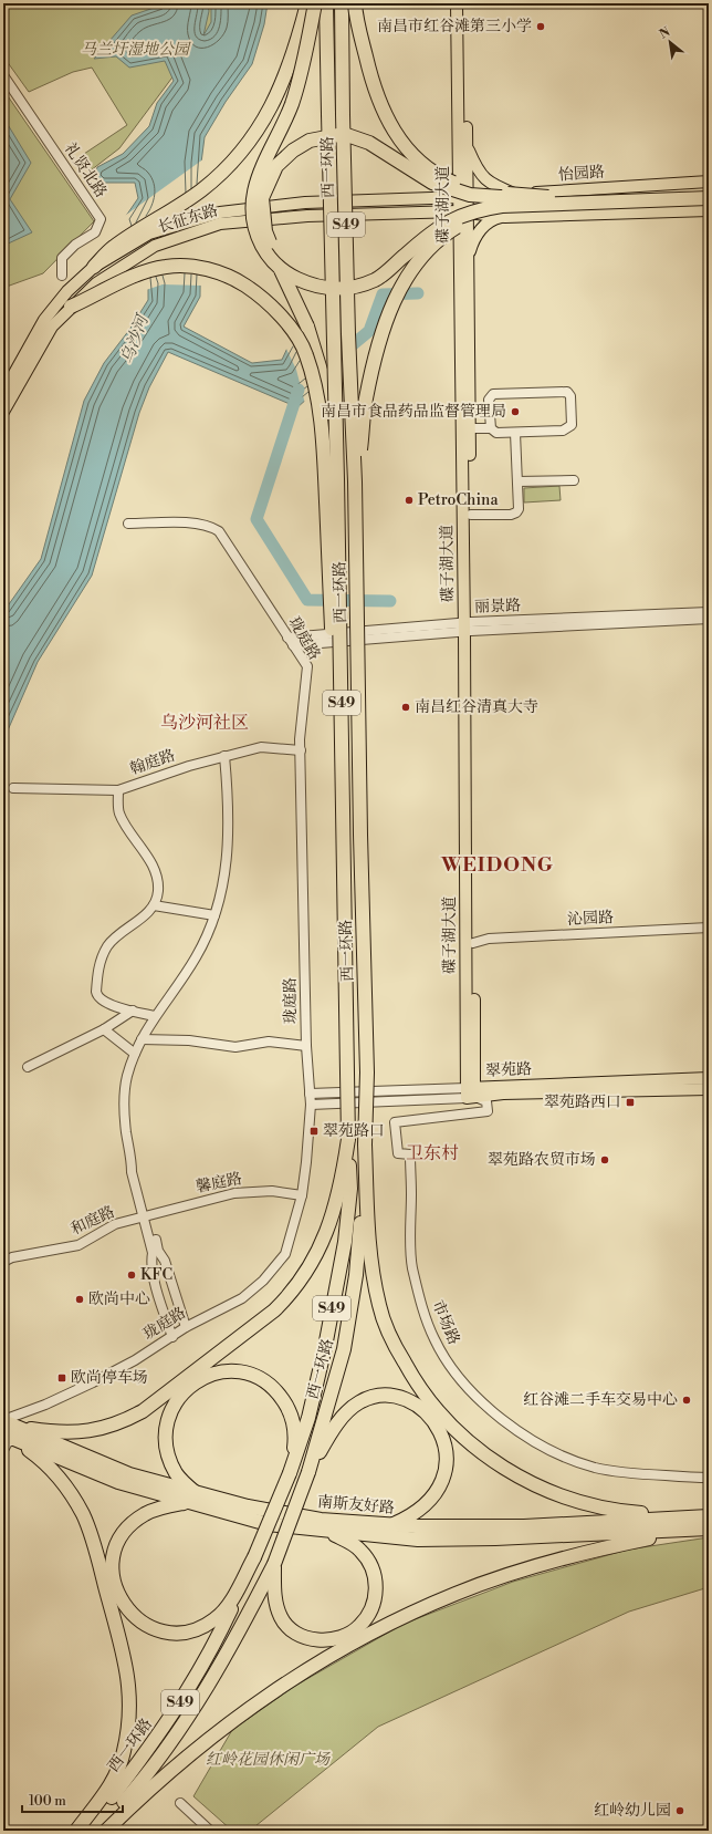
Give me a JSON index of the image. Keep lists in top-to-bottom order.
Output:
{
  "streets": {
    "highway": ["西一环路", "S49", "南斯友好路"],
    "main road": [
      "怡园路",
      "碟子湖大道",
      "长征东路",
      "翠苑路"
    ],
    "street": [
      "礼贤北路",
      "丽景路",
      "珑庭路",
      "翰庭路",
      "沁园路",
      "馨庭路",
      "和庭路",
      "市场路"
    ]
  },
  "crossings": [
    ["怡园路", "碟子湖大道"],
    ["怡园路", "长征东路"],
    ["碟子湖大道", "长征东路"],
    ["碟子湖大道", "丽景路"],
    ["碟子湖大道", "沁园路"],
    ["碟子湖大道", "翠苑路"],
    ["碟子湖大道", "市场路"],
    ["丽景路", "珑庭路"],
    ["珑庭路", "翰庭路"],
    ["珑庭路", "翠苑路"],
    ["珑庭路", "馨庭路"],
    ["珑庭路", "南斯友好路"],
    ["翠苑路", "市场路"],
    ["馨庭路", "和庭路"]
  ],
  "districts": ["乌沙河社区", "WEIDONG", "卫东村"],
  "water": ["乌沙河"],
  "parks": ["马兰圩湿地公园", "红岭花园休闲广场"],
  "places": {
    "other": [
      "南昌市红谷滩第三小学",
      "南昌市食品药品监督管理局",
      "PetroChina",
      "南昌红谷清真大寺",
      "翠苑路农贸市场",
      "KFC",
      "欧尚中心",
      "红谷滩二手车交易中心",
      "红岭幼儿园"
    ],
    "transit": ["翠苑路西口", "翠苑路口", "欧尚停车场"]
  },
  "scale_bar": "100 m",
  "north": "top left"
}
